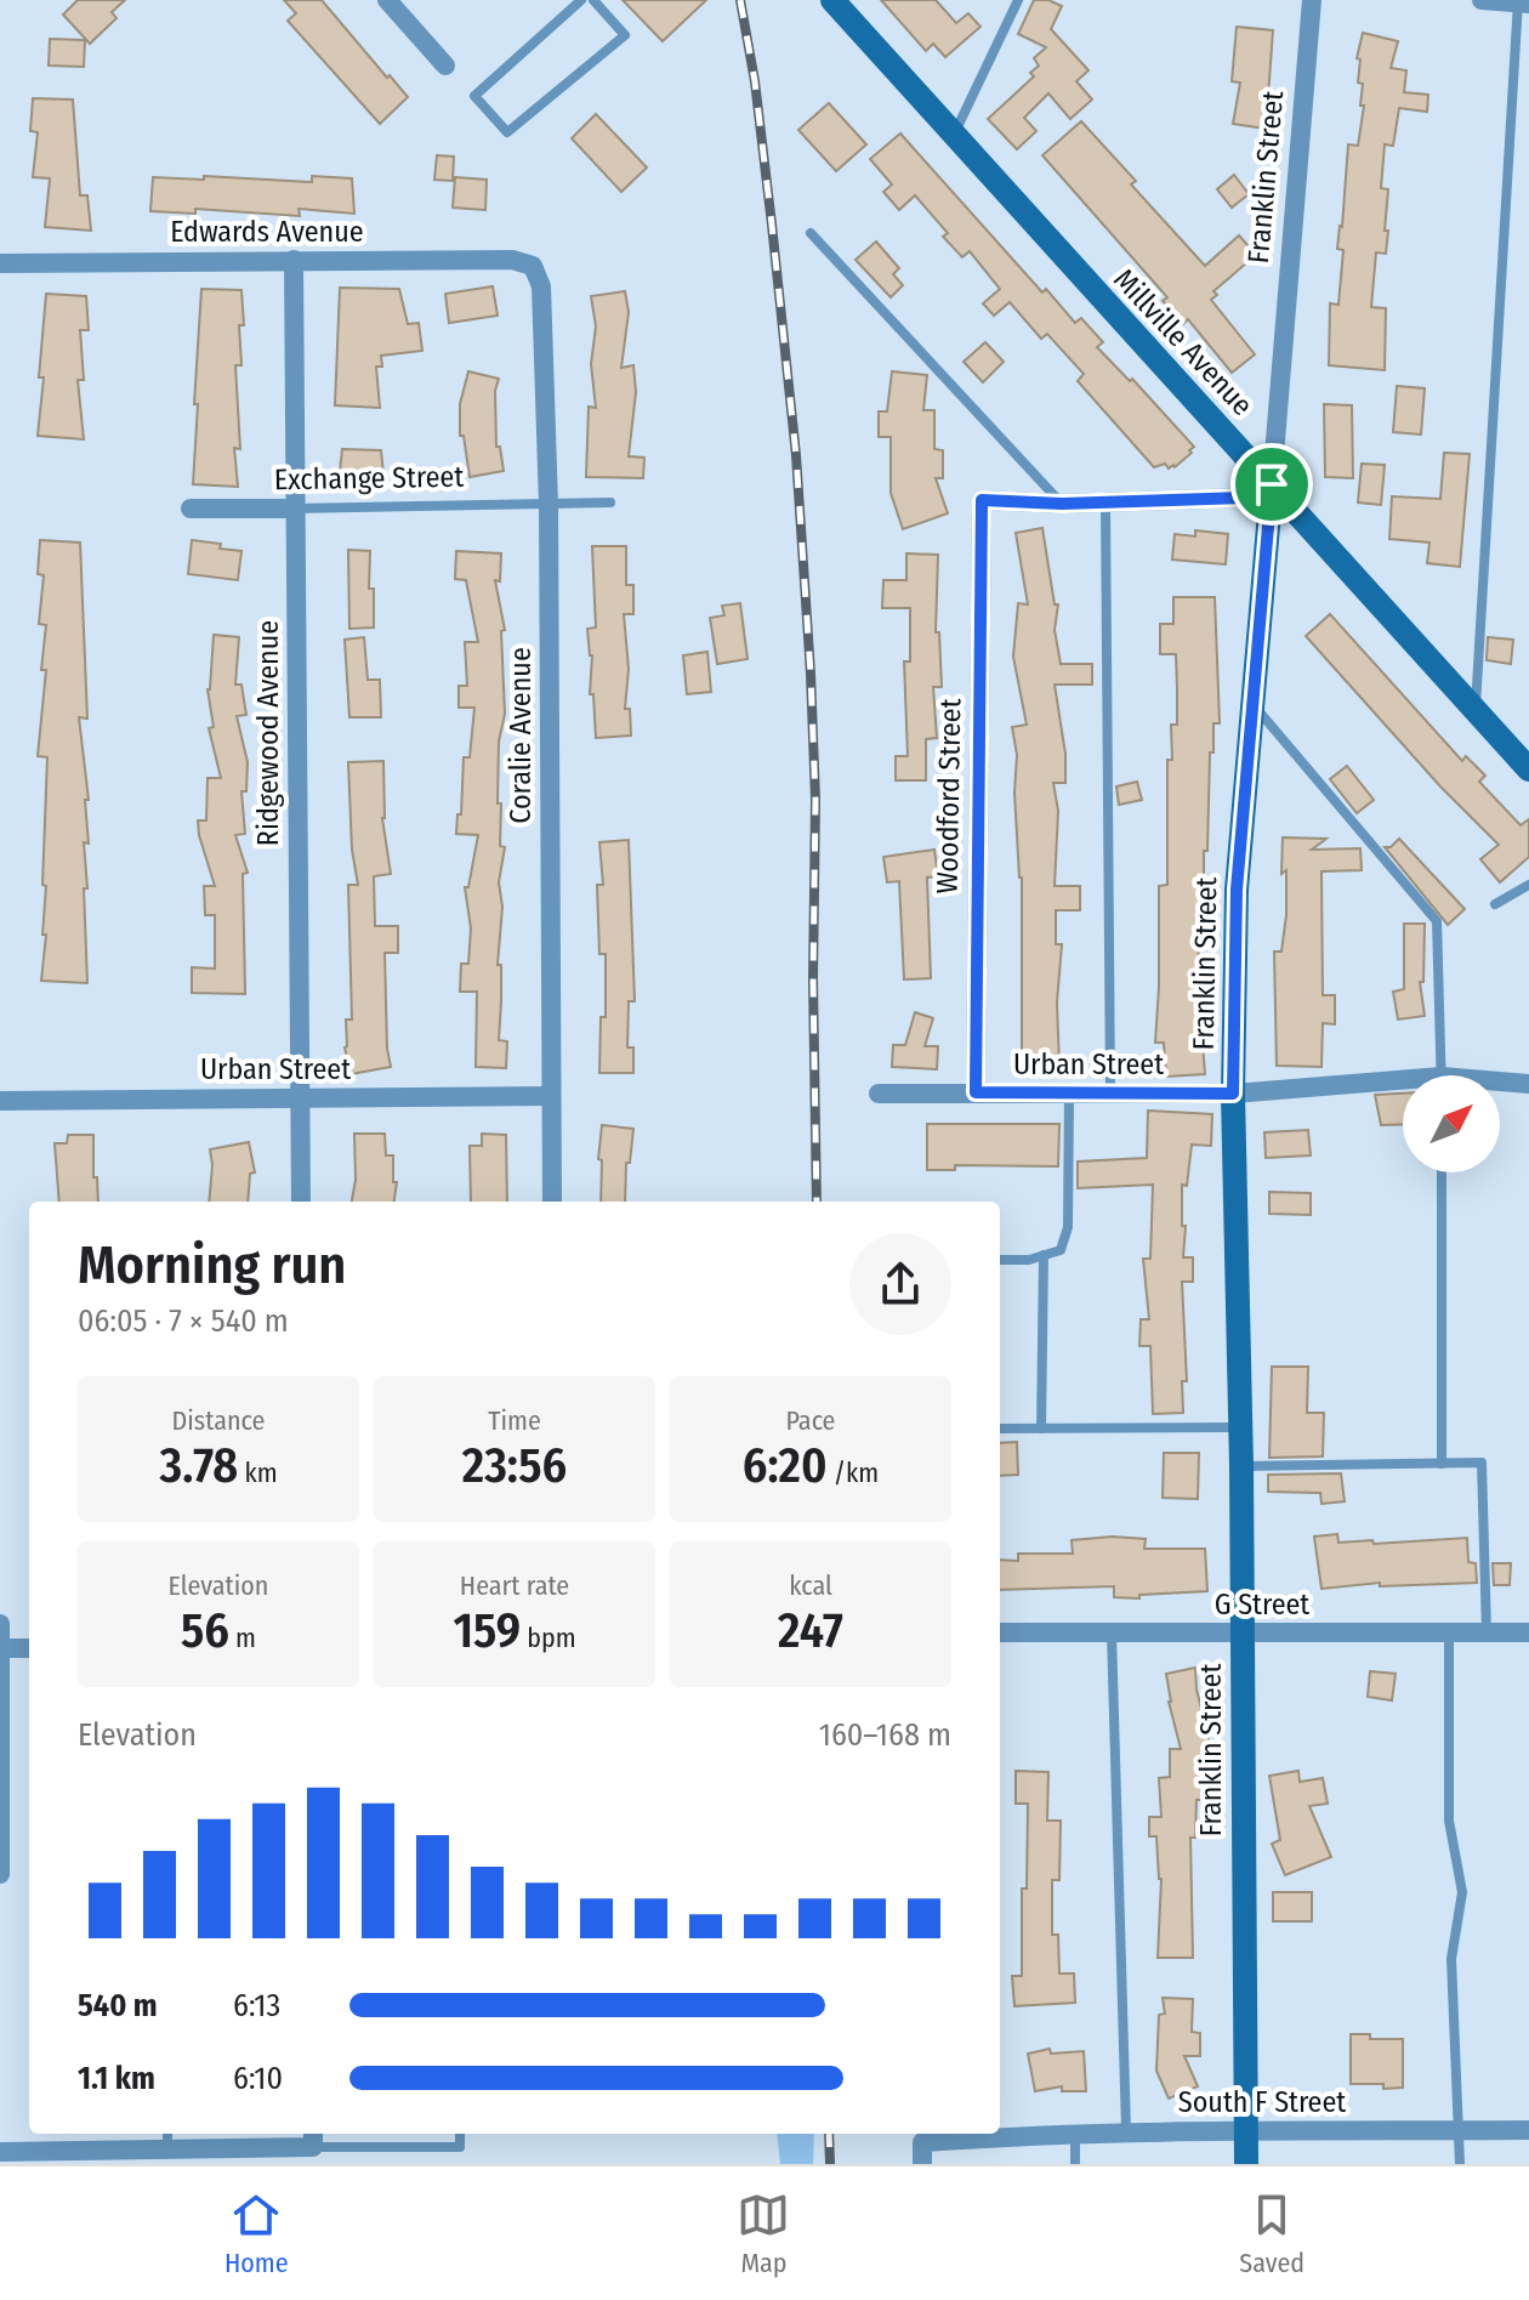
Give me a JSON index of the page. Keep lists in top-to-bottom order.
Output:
{
  "streets": {
    "street": [
      "Franklin Street",
      "Edwards Avenue",
      "Millville Avenue",
      "Exchange Street",
      "Ridgewood Avenue",
      "Coralie Avenue",
      "Woodford Street",
      "Urban Street",
      "G Street",
      "South F Street"
    ]
  },
  "crossings": [
    ["Franklin Street", "Millville Avenue"],
    ["Franklin Street", "Urban Street"],
    ["Franklin Street", "G Street"],
    ["Franklin Street", "South F Street"],
    ["Edwards Avenue", "Ridgewood Avenue"],
    ["Edwards Avenue", "Coralie Avenue"],
    ["Exchange Street", "Ridgewood Avenue"],
    ["Exchange Street", "Coralie Avenue"],
    ["Ridgewood Avenue", "Urban Street"],
    ["Coralie Avenue", "Urban Street"],
    ["Woodford Street", "Urban Street"]
  ],
  "north": "top right",
  "page": {
    "heading": ["Morning run", "06:05 · 7 × 540 m"],
    "stats": [
      ["Distance", "3.78 km"],
      ["Time", "23:56"],
      ["Pace", "6:20 /km"],
      ["Elevation", "56 m"],
      ["Heart rate", "159 bpm"],
      ["kcal", "247"]
    ],
    "chart": ["Elevation", "160–168 m"],
    "list": [
      {
        "name": "540 m",
        "note": "6:13"
      },
      {
        "name": "1.1 km",
        "note": "6:10"
      }
    ],
    "tabs": ["Home", "Map", "Saved"]
  }
}
